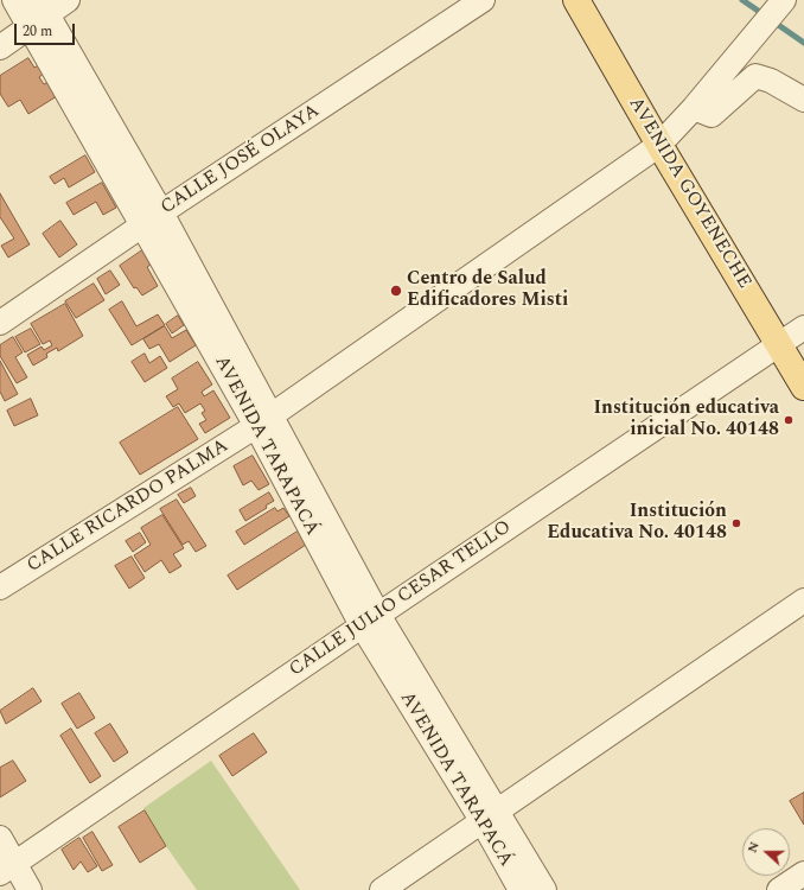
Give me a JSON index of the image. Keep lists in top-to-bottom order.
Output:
{
  "streets": {
    "main road": ["AVENIDA GOYENECHE"],
    "street": [
      "CALLE JOSÉ OLAYA",
      "AVENIDA TARAPACÁ",
      "CALLE RICARDO PALMA",
      "CALLE JULIO CESAR TELLO"
    ]
  },
  "crossings": [
    ["CALLE JOSÉ OLAYA", "AVENIDA TARAPACÁ"],
    ["AVENIDA GOYENECHE", "CALLE RICARDO PALMA"],
    ["AVENIDA GOYENECHE", "CALLE JULIO CESAR TELLO"],
    ["AVENIDA TARAPACÁ", "CALLE RICARDO PALMA"],
    ["AVENIDA TARAPACÁ", "CALLE JULIO CESAR TELLO"]
  ],
  "places": ["Centro de Salud Edificadores Misti", "Institución educativa inicial No. 40148", "Institución Educativa No. 40148"],
  "scale_bar": "20 m",
  "north": "left"
}
